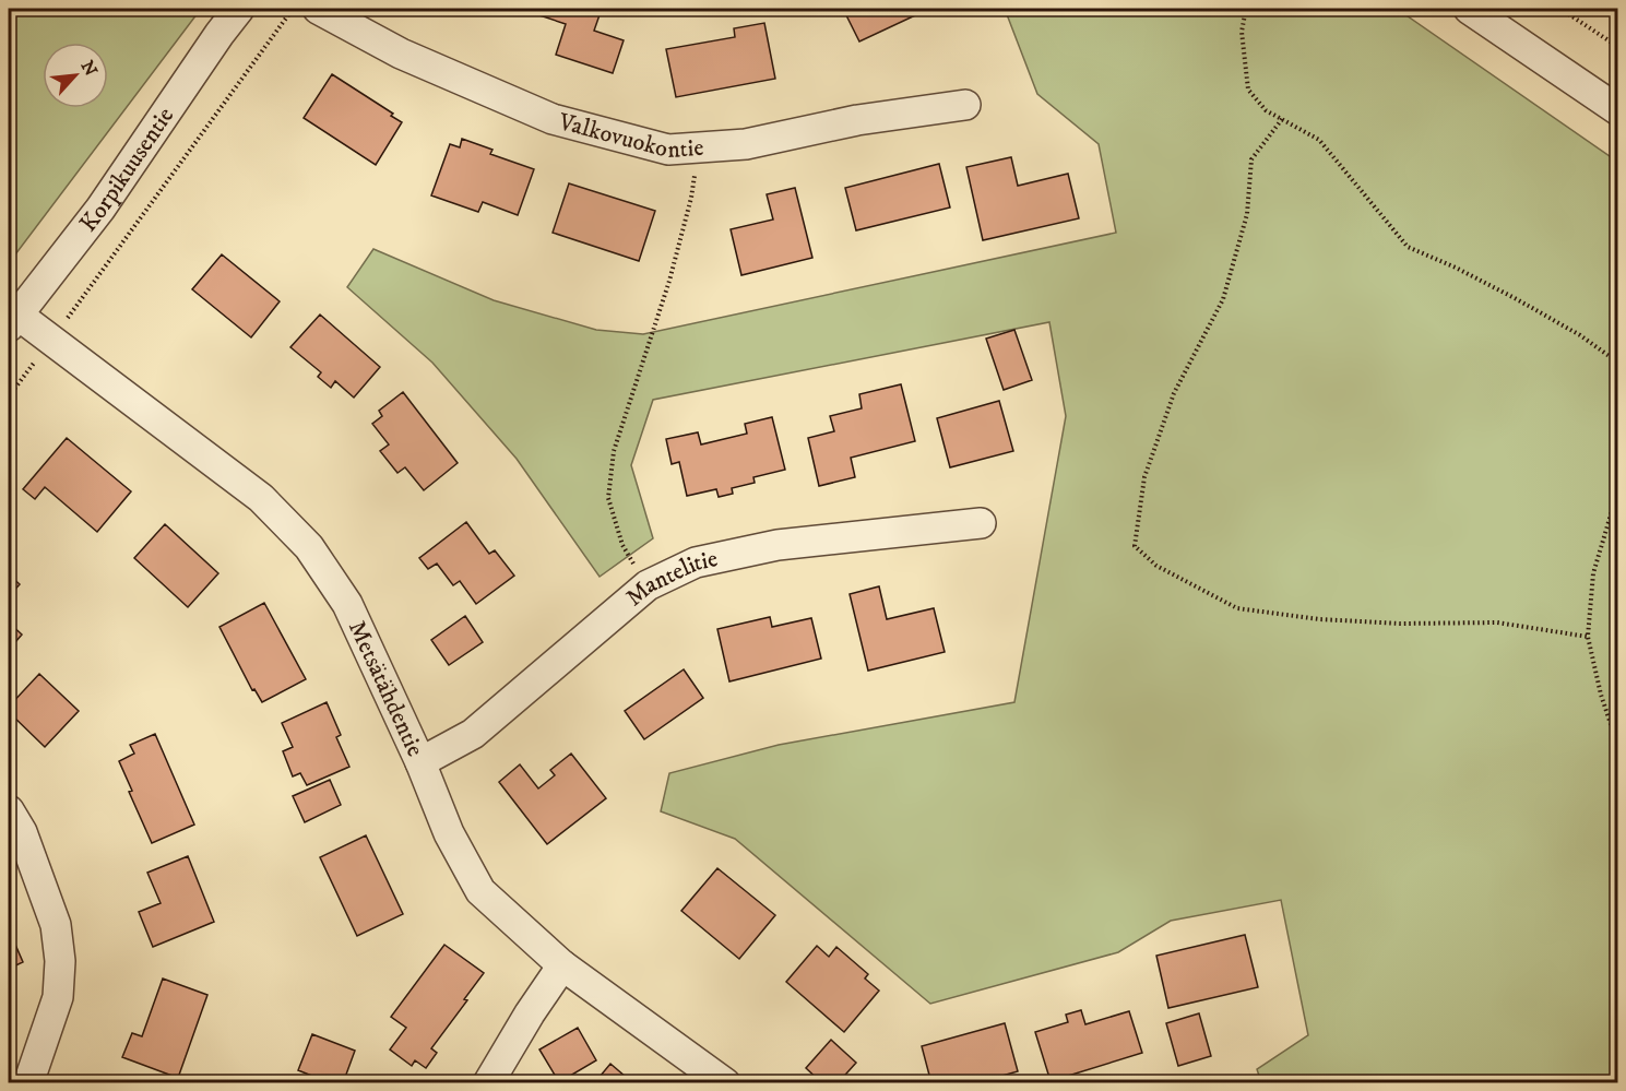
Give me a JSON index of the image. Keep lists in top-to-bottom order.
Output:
{
  "streets": {
    "street": [
      "Valkovuokontie",
      "Korpikuusentie",
      "Mantelitie",
      "Metsätähdentie"
    ]
  },
  "crossings": [
    ["Korpikuusentie", "Metsätähdentie"],
    ["Mantelitie", "Metsätähdentie"]
  ],
  "north": "top right"
}
